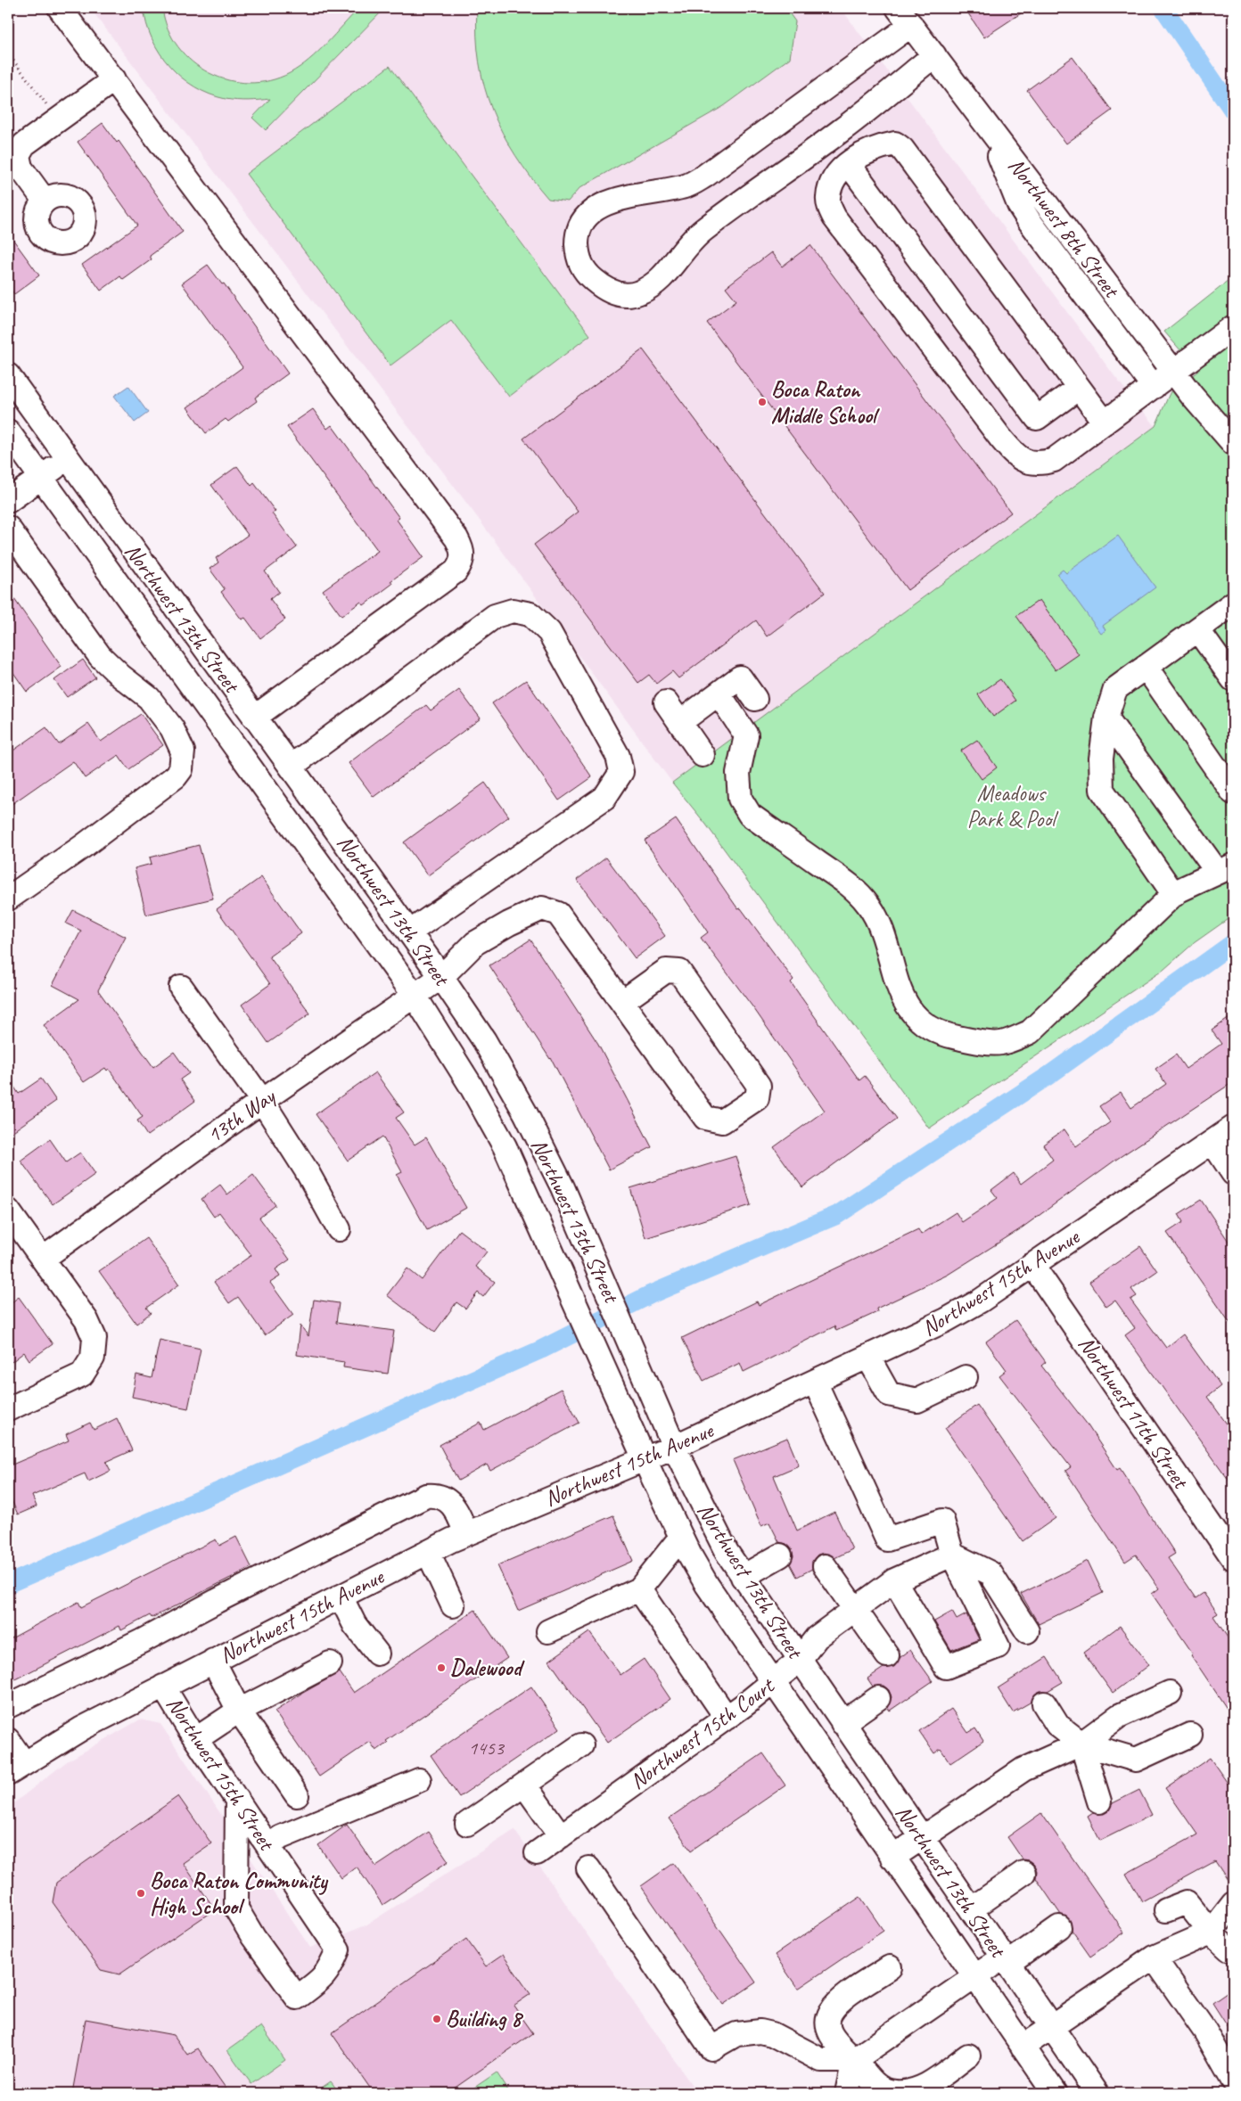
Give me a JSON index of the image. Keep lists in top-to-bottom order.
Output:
{
  "streets": {
    "street": [
      "Northwest 8th Street",
      "Northwest 13th Street",
      "13th Way",
      "Northwest 15th Avenue",
      "Northwest 11th Street",
      "Northwest 15th Court",
      "Northwest 15th Street"
    ]
  },
  "crossings": [
    ["Northwest 13th Street", "13th Way"],
    ["Northwest 13th Street", "Northwest 15th Avenue"],
    ["Northwest 13th Street", "Northwest 15th Court"],
    ["Northwest 15th Avenue", "Northwest 11th Street"],
    ["Northwest 15th Avenue", "Northwest 15th Street"]
  ],
  "parks": ["Meadows Park & Pool"],
  "places": [
    "Boca Raton Middle School",
    "Dalewood",
    "Boca Raton Community High School",
    "Building 8"
  ],
  "house_numbers": ["1453"]
}
